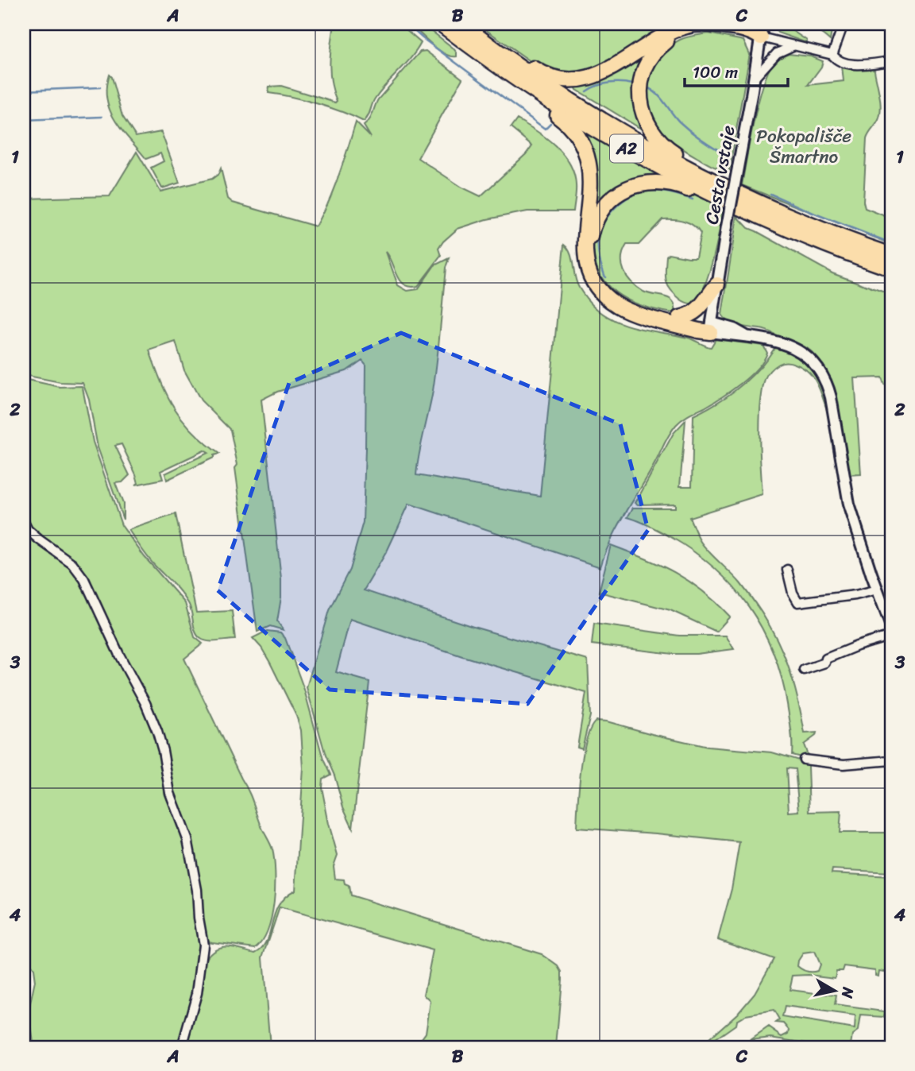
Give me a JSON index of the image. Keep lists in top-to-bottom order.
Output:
{
  "streets": {
    "highway": ["A2"],
    "street": ["Cesta vstaje"]
  },
  "parks": ["Pokopališče Šmartno"],
  "scale_bar": "100 m",
  "north": "right",
  "grid": {
    "columns": ["A", "B", "C"],
    "rows": [
      "1",
      "2",
      "3",
      "4"
    ]
  }
}
